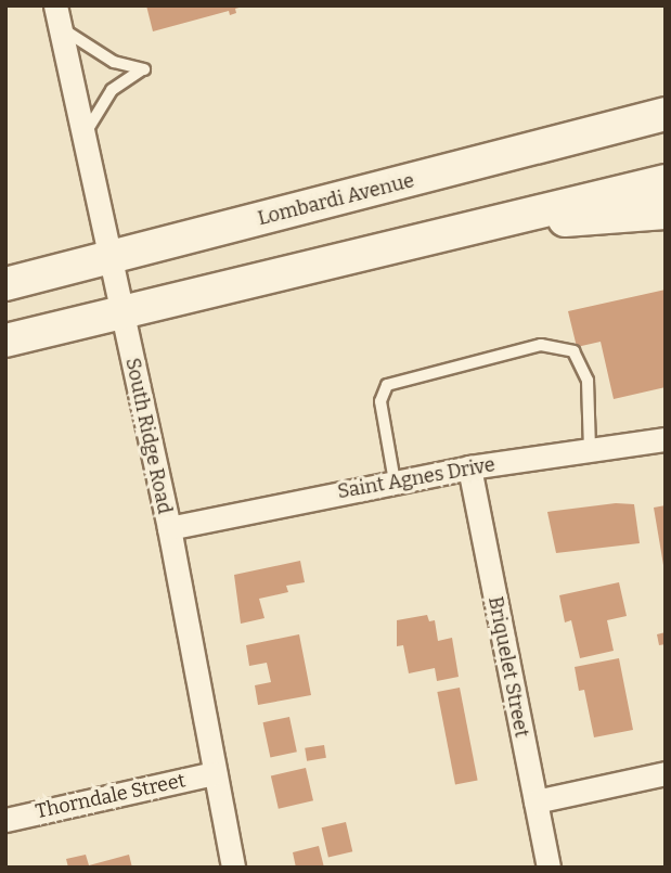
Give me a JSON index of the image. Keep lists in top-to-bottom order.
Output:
{
  "streets": {
    "main road": ["Lombardi Avenue"],
    "street": [
      "South Ridge Road",
      "Saint Agnes Drive",
      "Briquelet Street",
      "Thorndale Street"
    ]
  },
  "crossings": [
    ["Lombardi Avenue", "South Ridge Road"],
    ["South Ridge Road", "Saint Agnes Drive"],
    ["South Ridge Road", "Thorndale Street"],
    ["Saint Agnes Drive", "Briquelet Street"]
  ]
}
